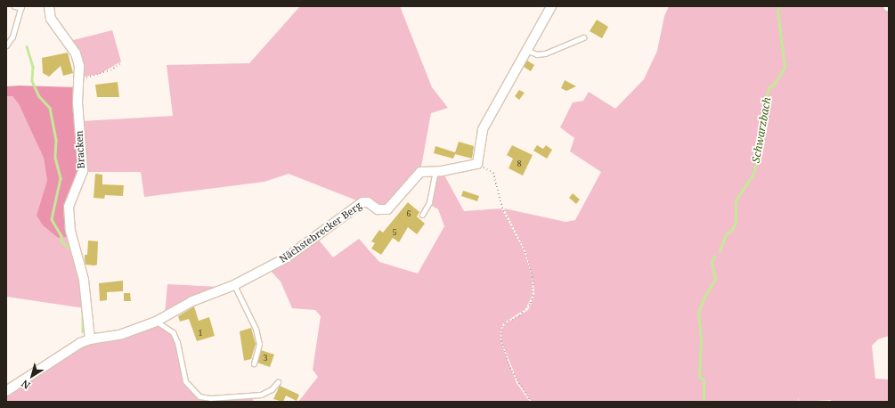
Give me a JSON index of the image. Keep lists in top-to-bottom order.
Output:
{
  "streets": {
    "street": ["Bracken", "Nächstebrecker Berg"]
  },
  "crossings": [
    ["Bracken", "Nächstebrecker Berg"]
  ],
  "water": ["Schwarzbach"],
  "house_numbers": [
    "8",
    "6",
    "5",
    "1",
    "3"
  ],
  "north": "bottom left"
}
